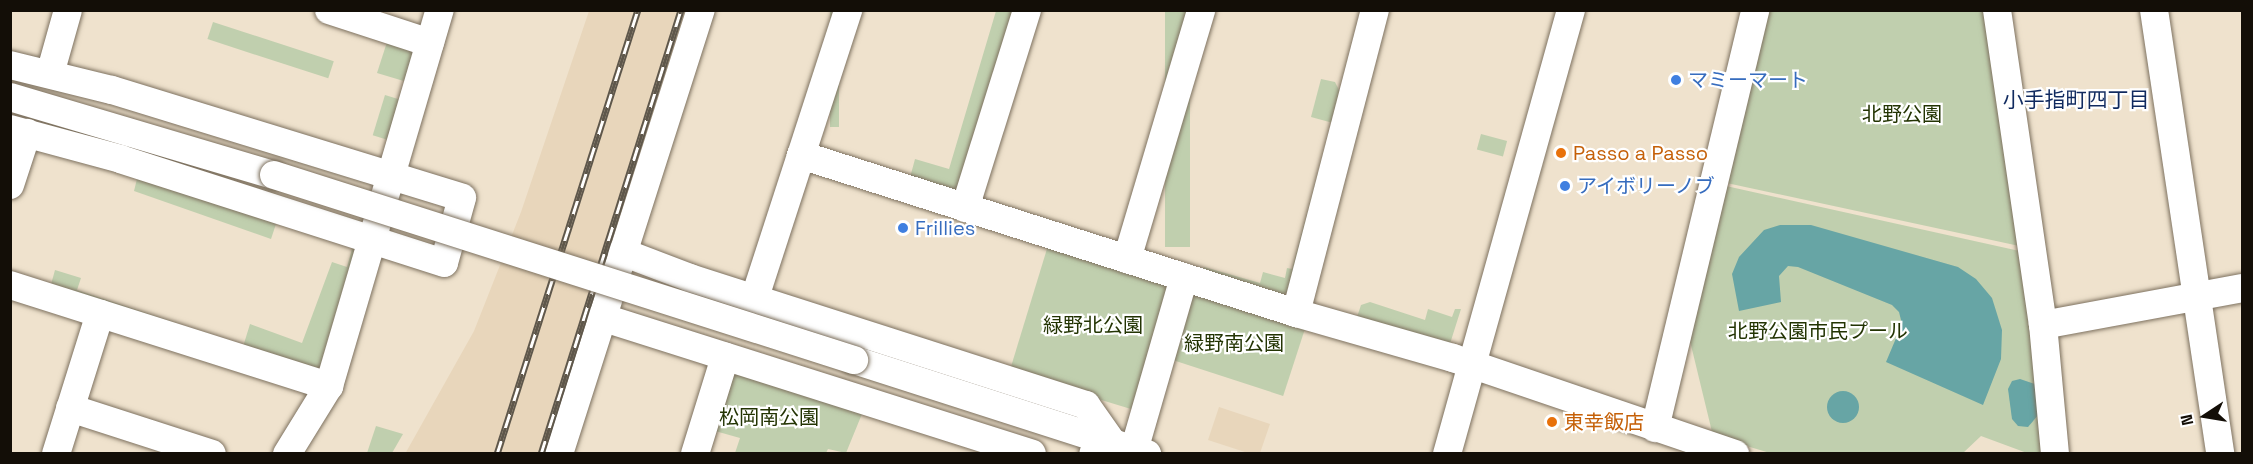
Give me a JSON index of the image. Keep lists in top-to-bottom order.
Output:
{
  "districts": ["小手指町四丁目"],
  "parks": [
    "北野公園",
    "緑野北公園",
    "北野公園市民プール",
    "緑野南公園",
    "松岡南公園"
  ],
  "places": [
    "マミーマート",
    "Passo a Passo",
    "アイボリーノブ",
    "Frillies",
    "東幸飯店"
  ],
  "north": "left"
}
